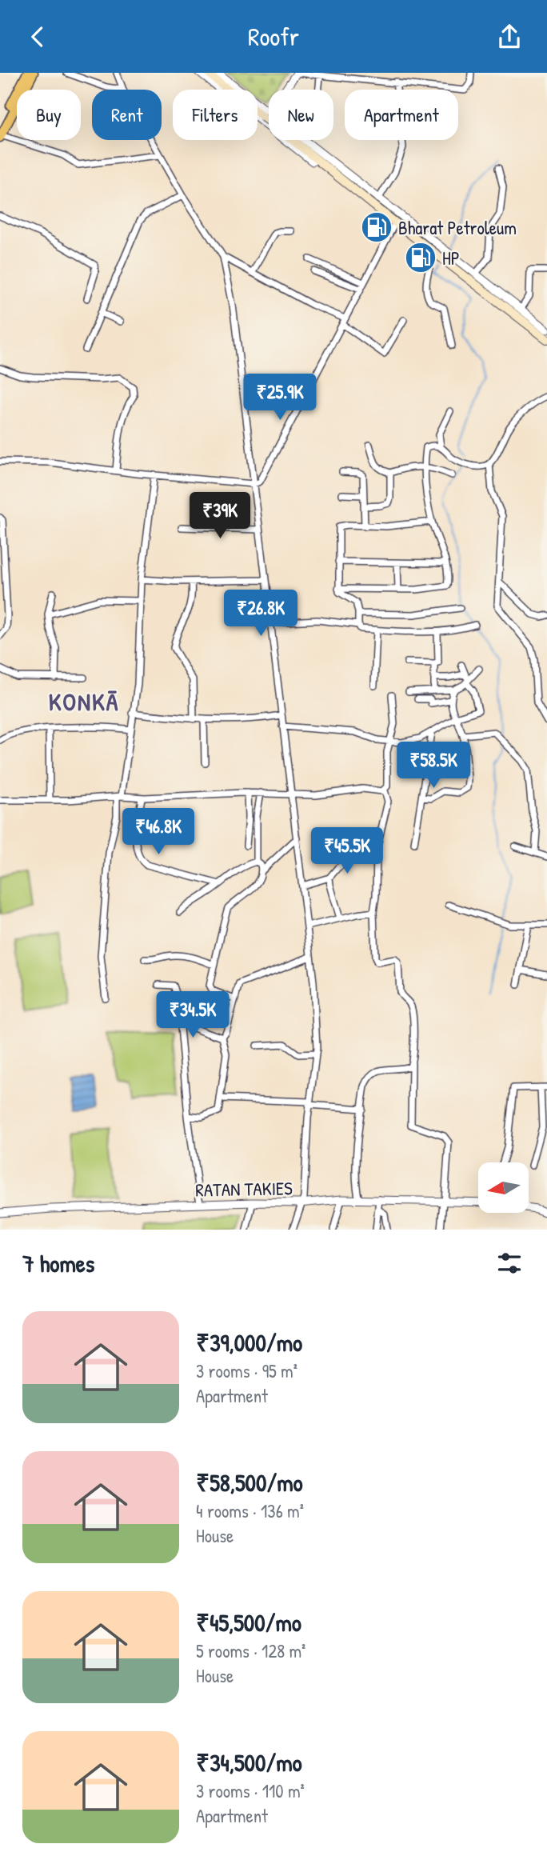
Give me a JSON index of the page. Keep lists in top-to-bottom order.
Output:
{
  "streets": {
    "street": ["RATAN TAKIES"]
  },
  "districts": ["KONKĀ"],
  "places": {
    "fuel station": ["Bharat Petroleum", "HP"]
  },
  "north": "left",
  "page": {
    "header": "Roofr",
    "chip": [
      "Buy",
      "Rent",
      "Filters",
      "New",
      "Apartment"
    ],
    "price": [
      "₹25.9K",
      "₹39K",
      "₹26.8K",
      "₹58.5K",
      "₹46.8K",
      "₹45.5K",
      "₹34.5K"
    ],
    "heading": "7 homes",
    "list": [
      {
        "name": "₹39,000/mo",
        "note": "3 rooms · 95 m² · Apartment"
      },
      {
        "name": "₹58,500/mo",
        "note": "4 rooms · 136 m² · House"
      },
      {
        "name": "₹45,500/mo",
        "note": "5 rooms · 128 m² · House"
      },
      {
        "name": "₹34,500/mo",
        "note": "3 rooms · 110 m² · Apartment"
      }
    ]
  }
}
